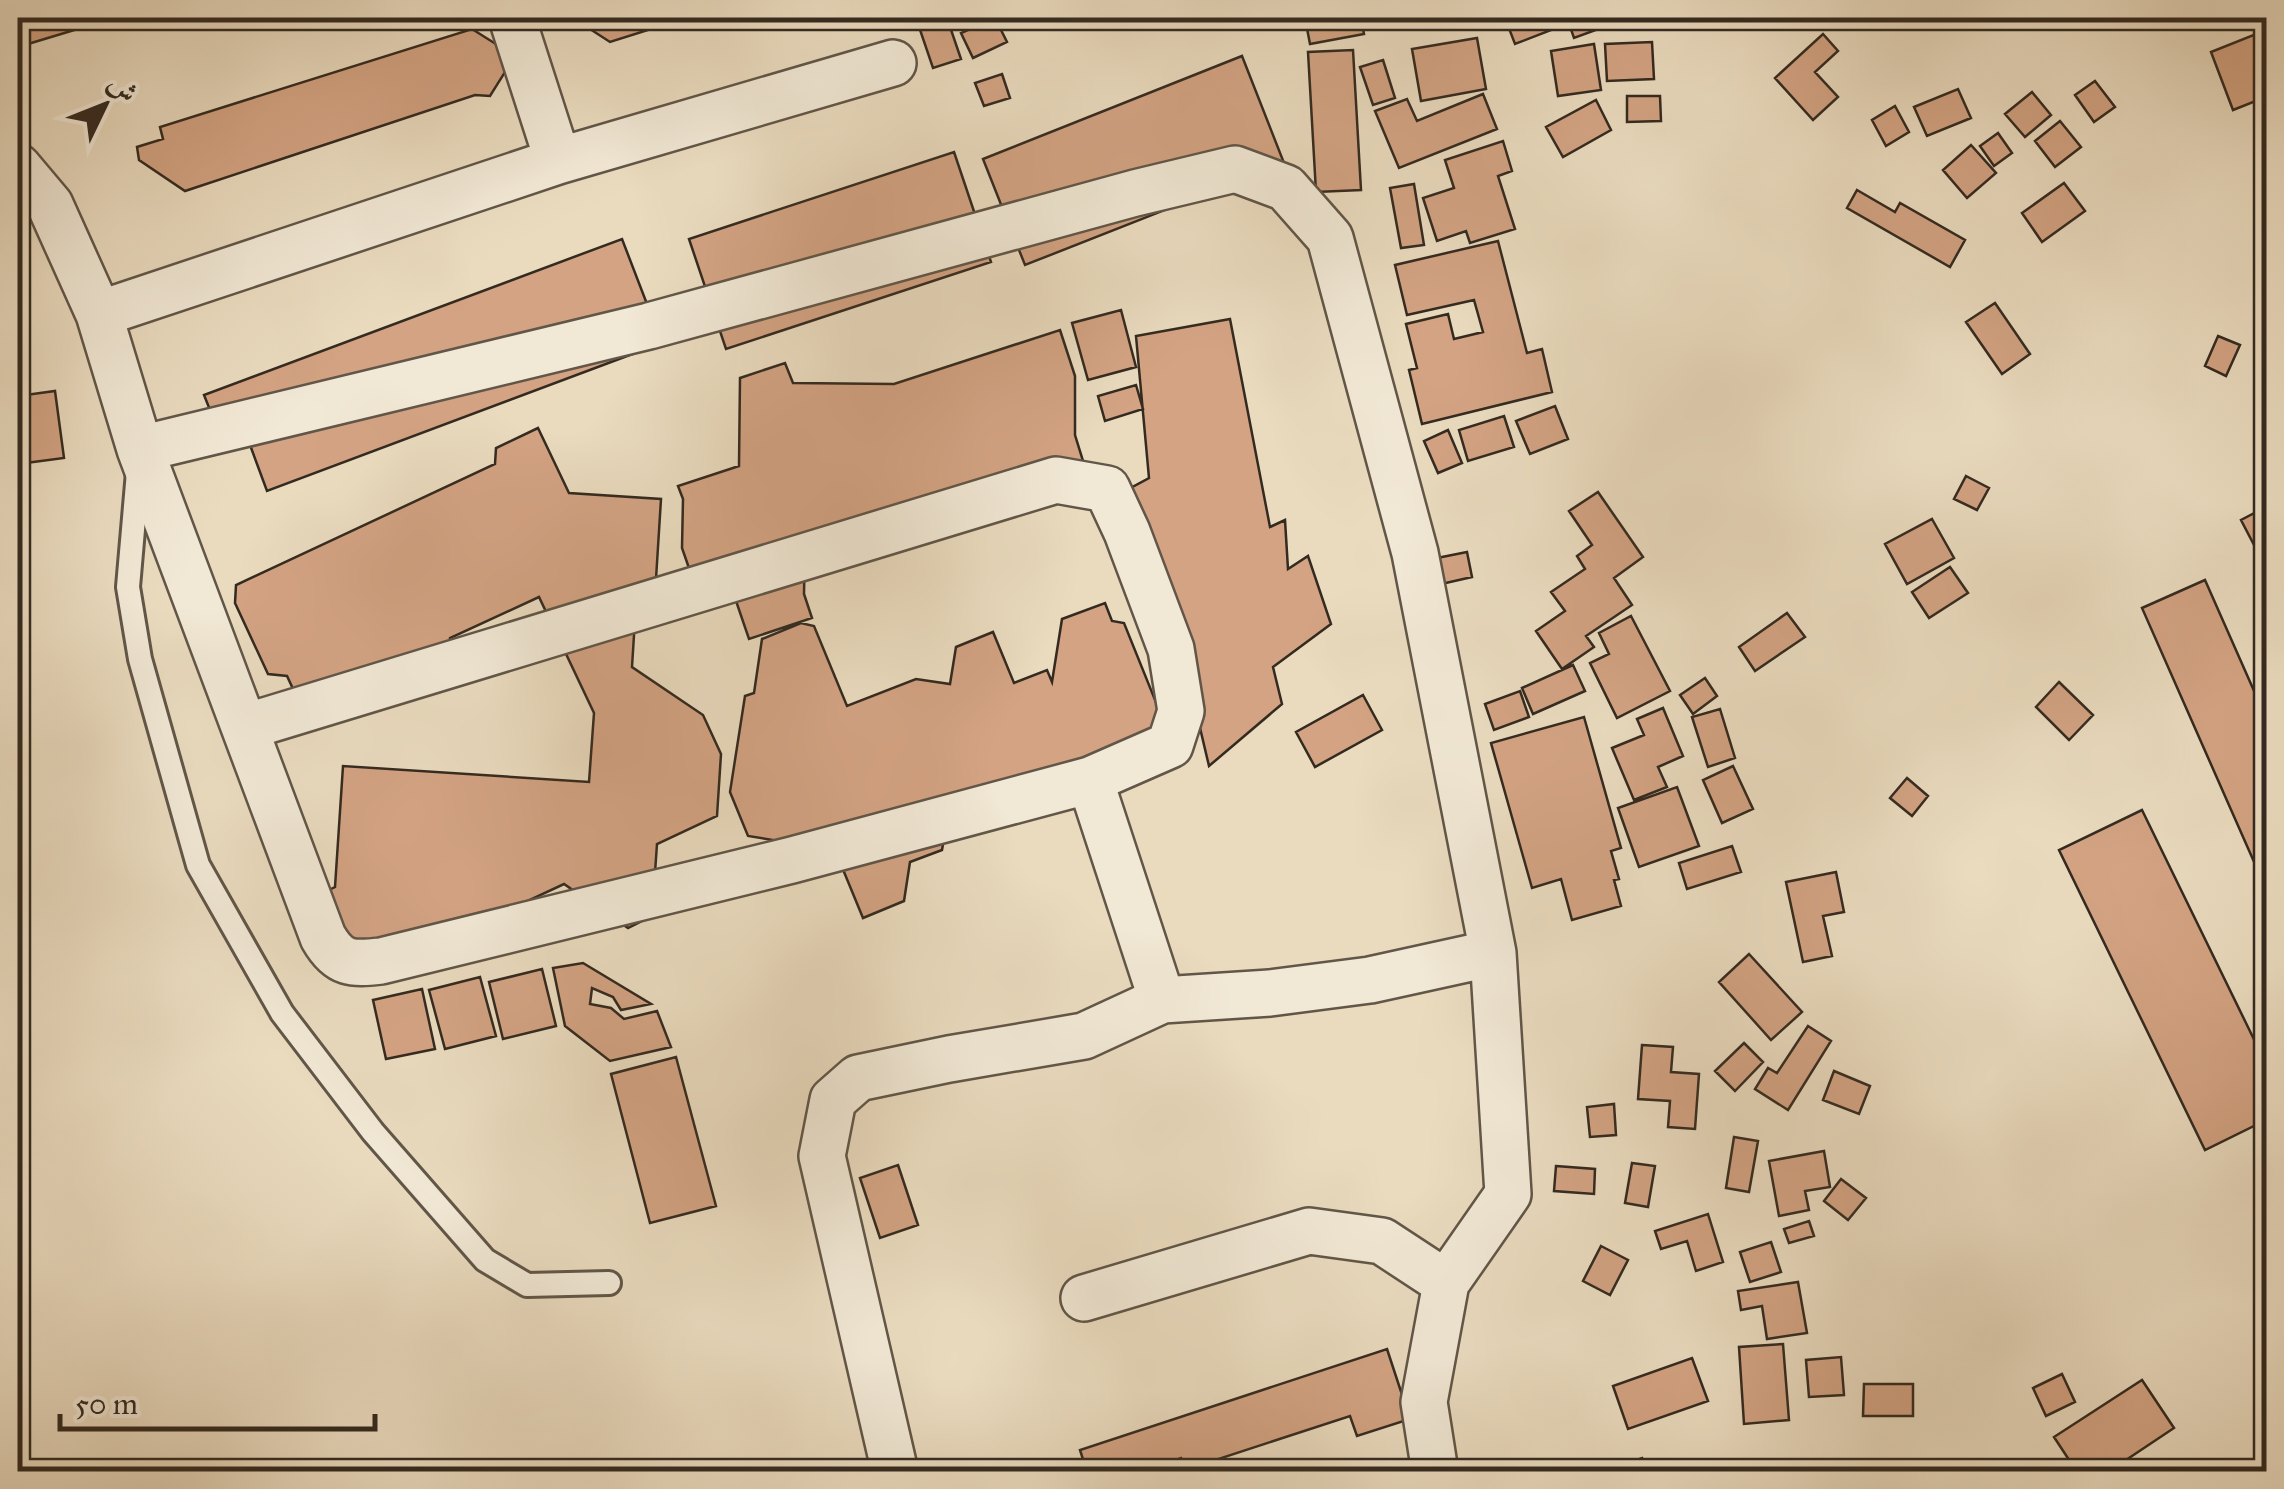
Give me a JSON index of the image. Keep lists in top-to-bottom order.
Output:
{
  "scale_bar": "50 m",
  "north": "top right"
}
